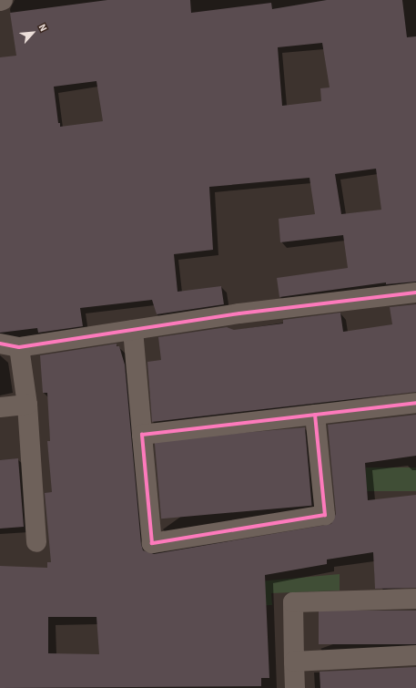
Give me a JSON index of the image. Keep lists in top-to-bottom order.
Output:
{
  "north": "top right"
}
